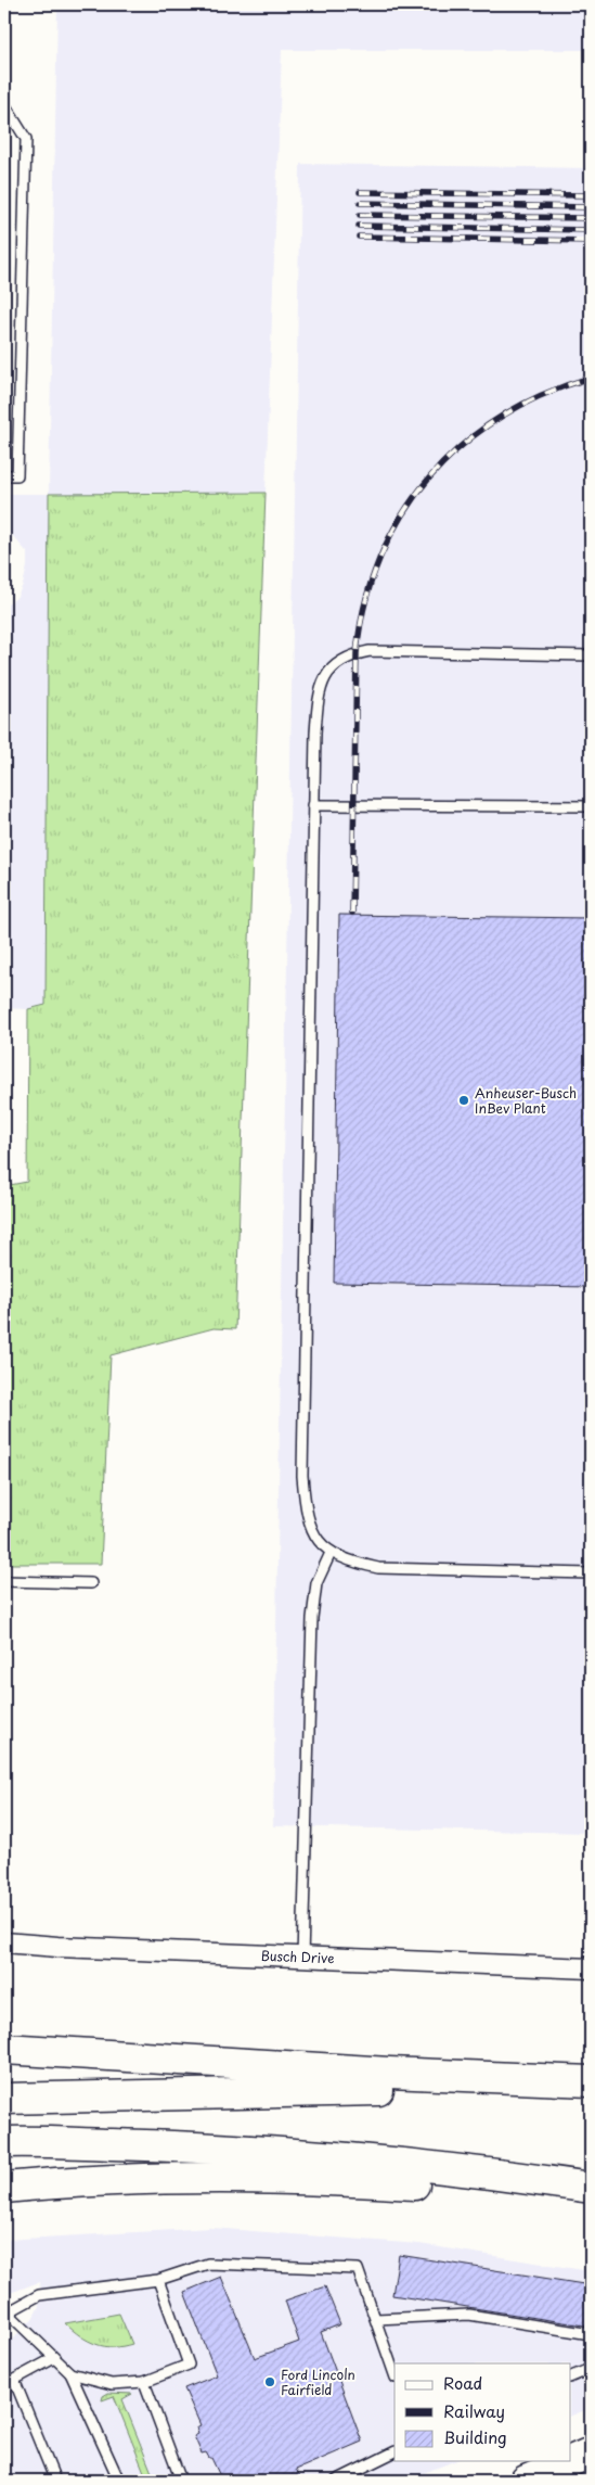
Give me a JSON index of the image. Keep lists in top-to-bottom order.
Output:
{
  "streets": {
    "street": ["Busch Drive"]
  },
  "places": ["Anheuser-Busch InBev Plant", "Ford Lincoln Fairfield"],
  "legend": ["Road", "Railway", "Building"]
}
